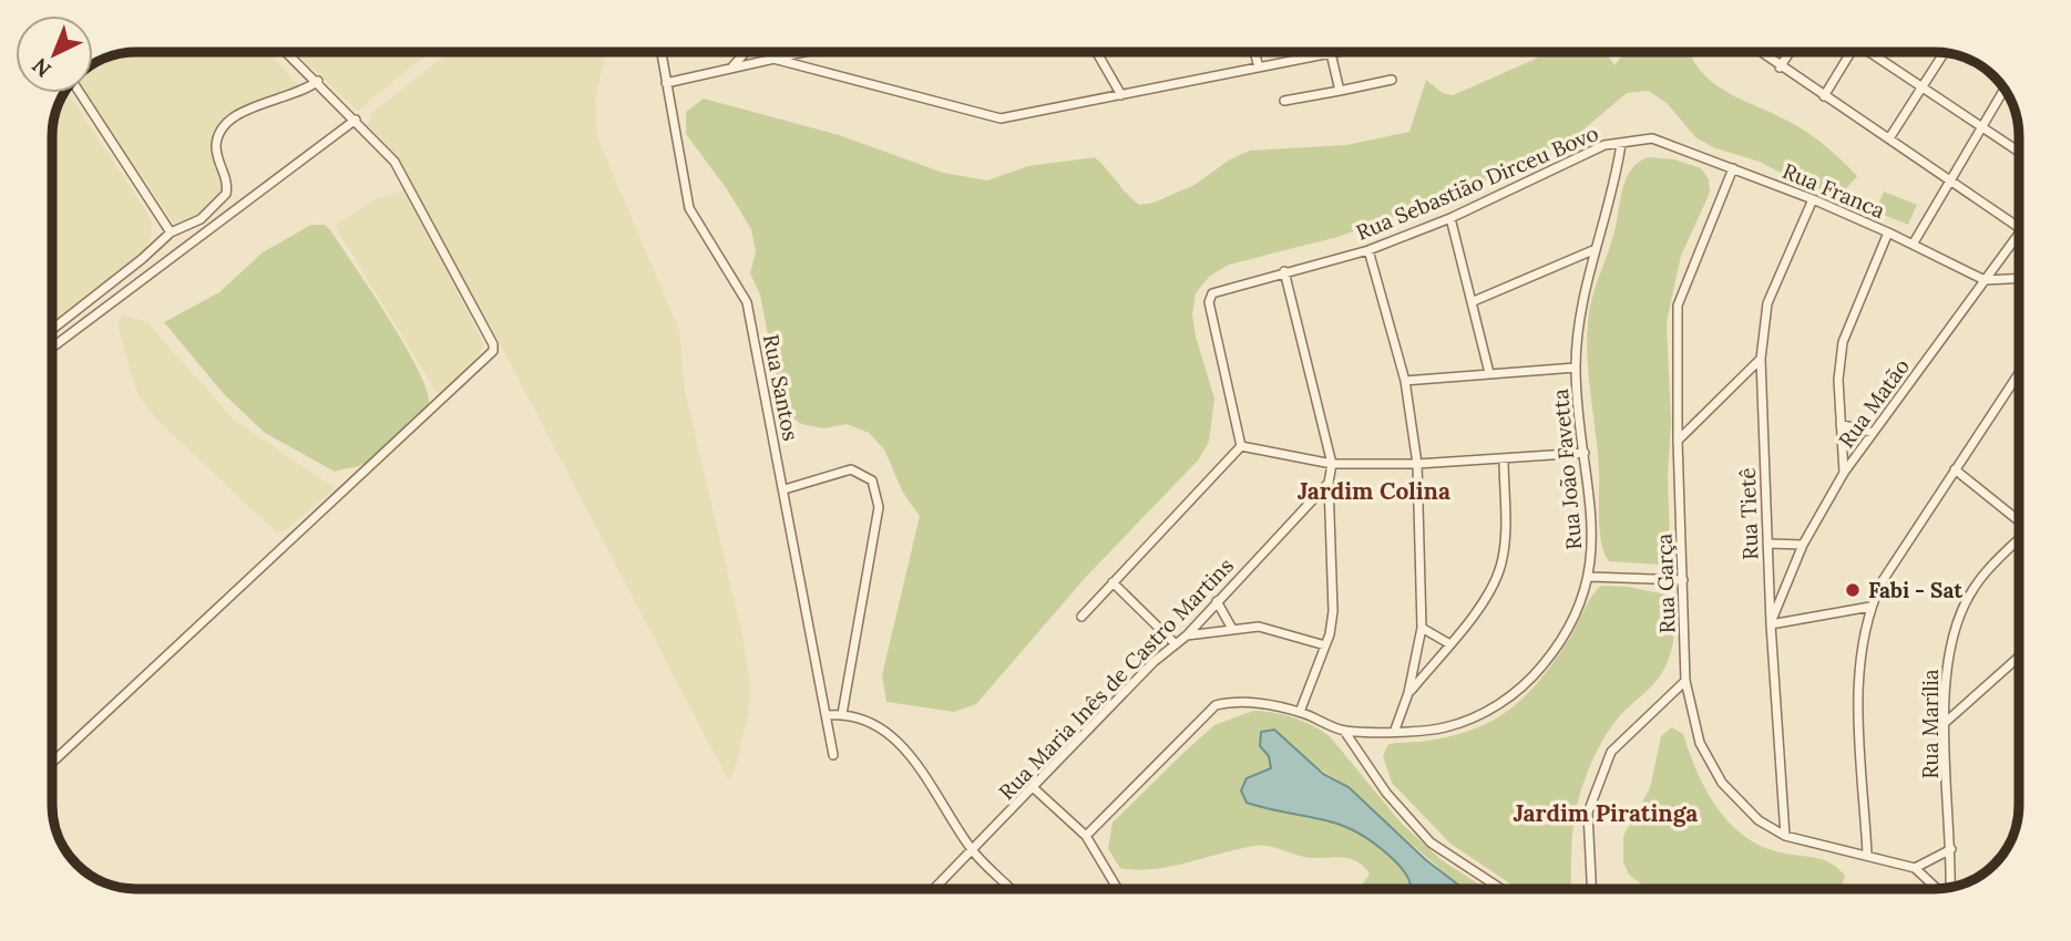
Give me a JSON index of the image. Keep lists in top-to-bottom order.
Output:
{
  "streets": {
    "street": [
      "Rua Sebastião Dirceu Bovo",
      "Rua Franca",
      "Rua Santos",
      "Rua Matão",
      "Rua João Favetta",
      "Rua Tietê",
      "Rua Garça",
      "Rua Maria Inês de Castro Martins",
      "Rua Marília"
    ]
  },
  "crossings": [
    ["Rua Sebastião Dirceu Bovo", "Rua Franca"],
    ["Rua Sebastião Dirceu Bovo", "Rua João Favetta"],
    ["Rua Franca", "Rua Matão"],
    ["Rua Franca", "Rua João Favetta"],
    ["Rua Franca", "Rua Tietê"],
    ["Rua Franca", "Rua Garça"],
    ["Rua Matão", "Rua Tietê"],
    ["Rua Tietê", "Rua Garça"]
  ],
  "districts": ["Jardim Colina", "Jardim Piratinga"],
  "places": ["Fabi - Sat"],
  "north": "bottom left"
}
